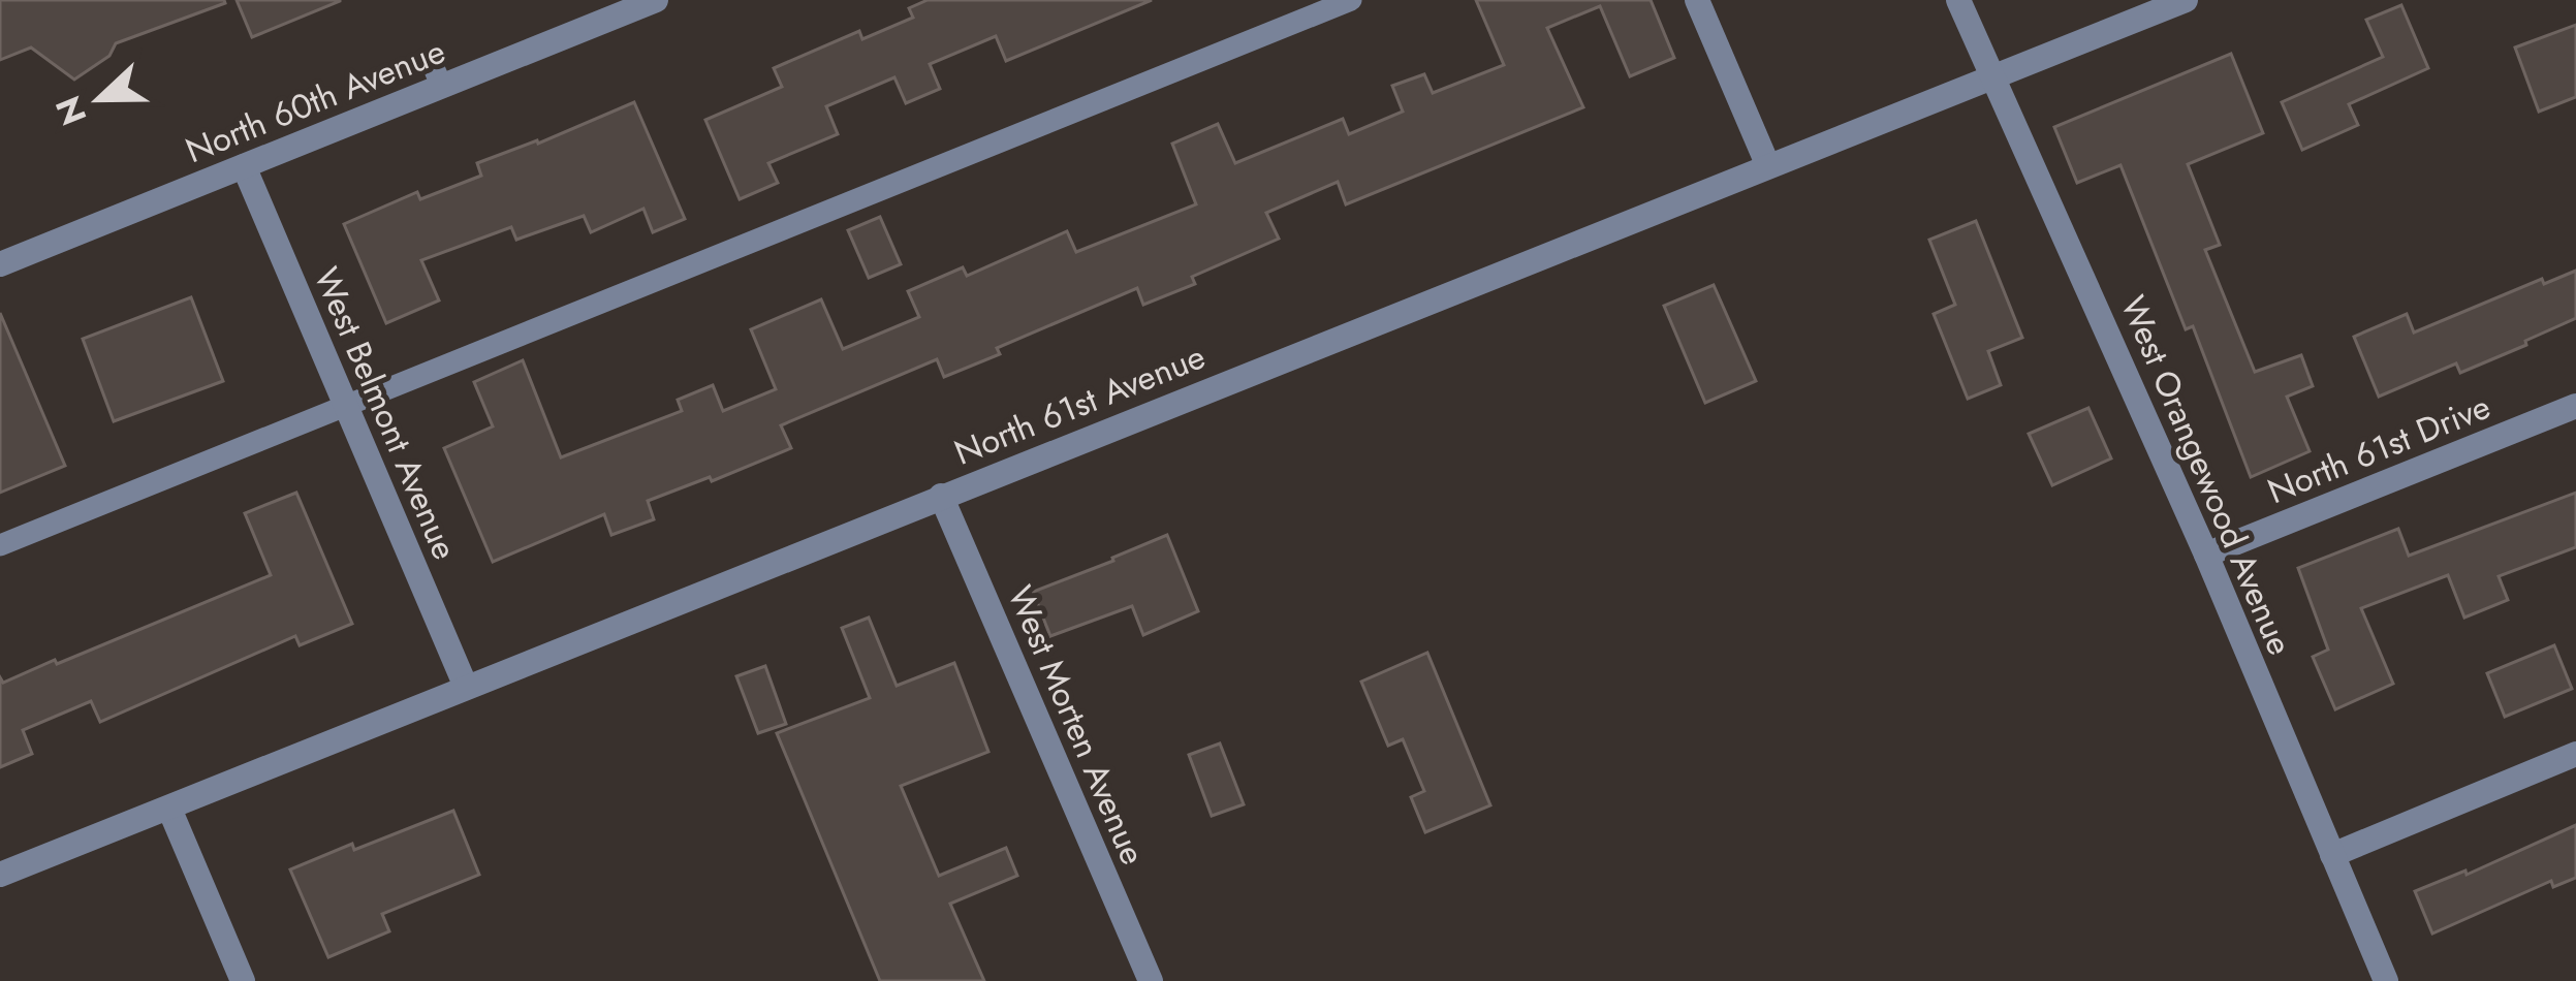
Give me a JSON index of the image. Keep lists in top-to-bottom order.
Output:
{
  "streets": {
    "street": [
      "North 60th Avenue",
      "North 61st Avenue",
      "West Belmont Avenue",
      "North 61st Drive",
      "West Orangewood Avenue",
      "West Morten Avenue"
    ]
  },
  "crossings": [
    ["North 60th Avenue", "West Belmont Avenue"],
    ["North 61st Avenue", "West Belmont Avenue"],
    ["North 61st Avenue", "West Orangewood Avenue"],
    ["North 61st Avenue", "West Morten Avenue"],
    ["North 61st Drive", "West Orangewood Avenue"]
  ],
  "north": "left"
}
